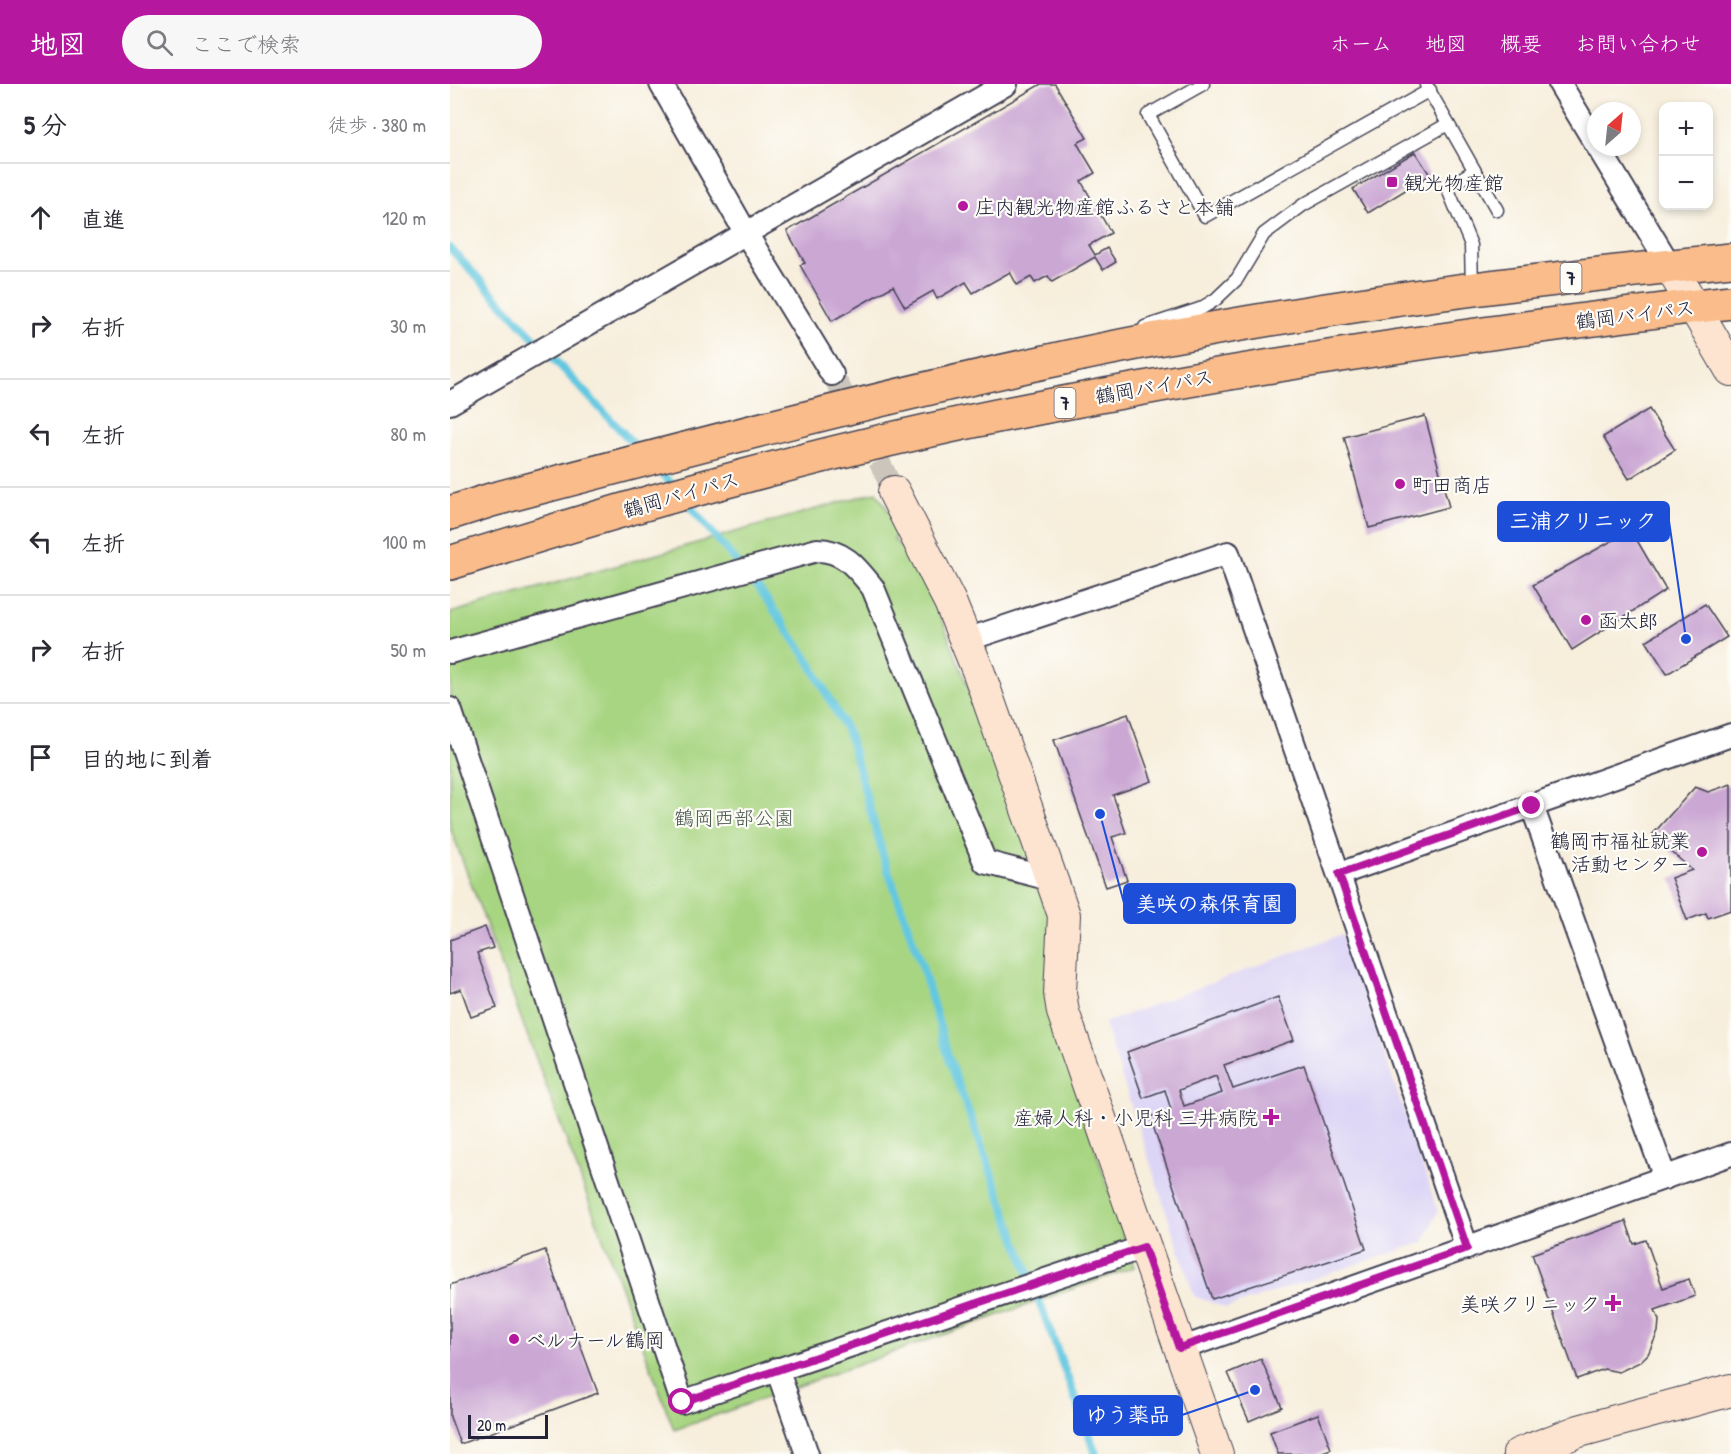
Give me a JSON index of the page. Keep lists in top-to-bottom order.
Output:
{
  "streets": {
    "highway": ["7", "鶴岡バイパス"]
  },
  "parks": ["鶴岡西部公園"],
  "places": {
    "transit": ["観光物産館"],
    "other": [
      "庄内観光物産館ふるさと本舗",
      "町田商店",
      "函太郎",
      "三浦クリニック",
      "美咲の森保育園",
      "鶴岡市福祉就業 活動センター",
      "ベルナール鶴岡",
      "ゆう薬品"
    ],
    "health": ["産婦人科・小児科 三井病院", "美咲クリニック"]
  },
  "scale_bar": "20 m",
  "north": "top right",
  "page": {
    "header": "地図",
    "search": "ここで検索",
    "nav": [
      "ホーム",
      "地図",
      "概要",
      "お問い合わせ"
    ],
    "heading": ["5 分", "徒歩 · 380 m"],
    "map_buttons": ["+", "−"],
    "list": [
      ["直進", "120 m"],
      ["右折", "30 m"],
      ["左折", "80 m"],
      ["左折", "100 m"],
      ["右折", "50 m"],
      "目的地に到着"
    ],
    "scale": "20 m"
  }
}
